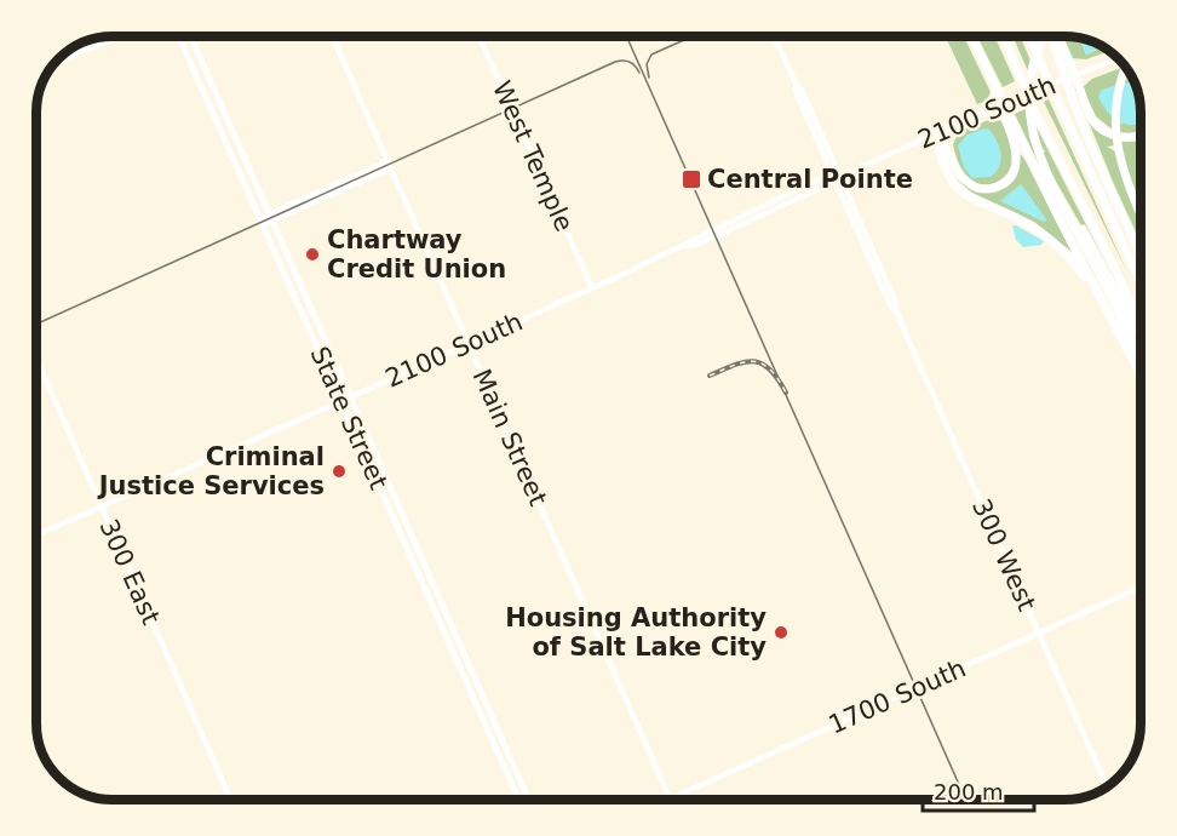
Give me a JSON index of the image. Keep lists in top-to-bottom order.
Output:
{
  "streets": {
    "main road": ["State Street"],
    "street": [
      "2100 South",
      "West Temple",
      "Main Street",
      "300 West",
      "300 East",
      "1700 South"
    ]
  },
  "crossings": [
    ["2100 South", "West Temple"],
    ["2100 South", "State Street"],
    ["2100 South", "Main Street"],
    ["2100 South", "300 West"],
    ["2100 South", "300 East"],
    ["Main Street", "1700 South"],
    ["300 West", "1700 South"]
  ],
  "places": {
    "transit": ["Central Pointe"],
    "other": ["Chartway Credit Union", "Criminal Justice Services", "Housing Authority of Salt Lake City"]
  },
  "scale_bar": "200 m"
}
